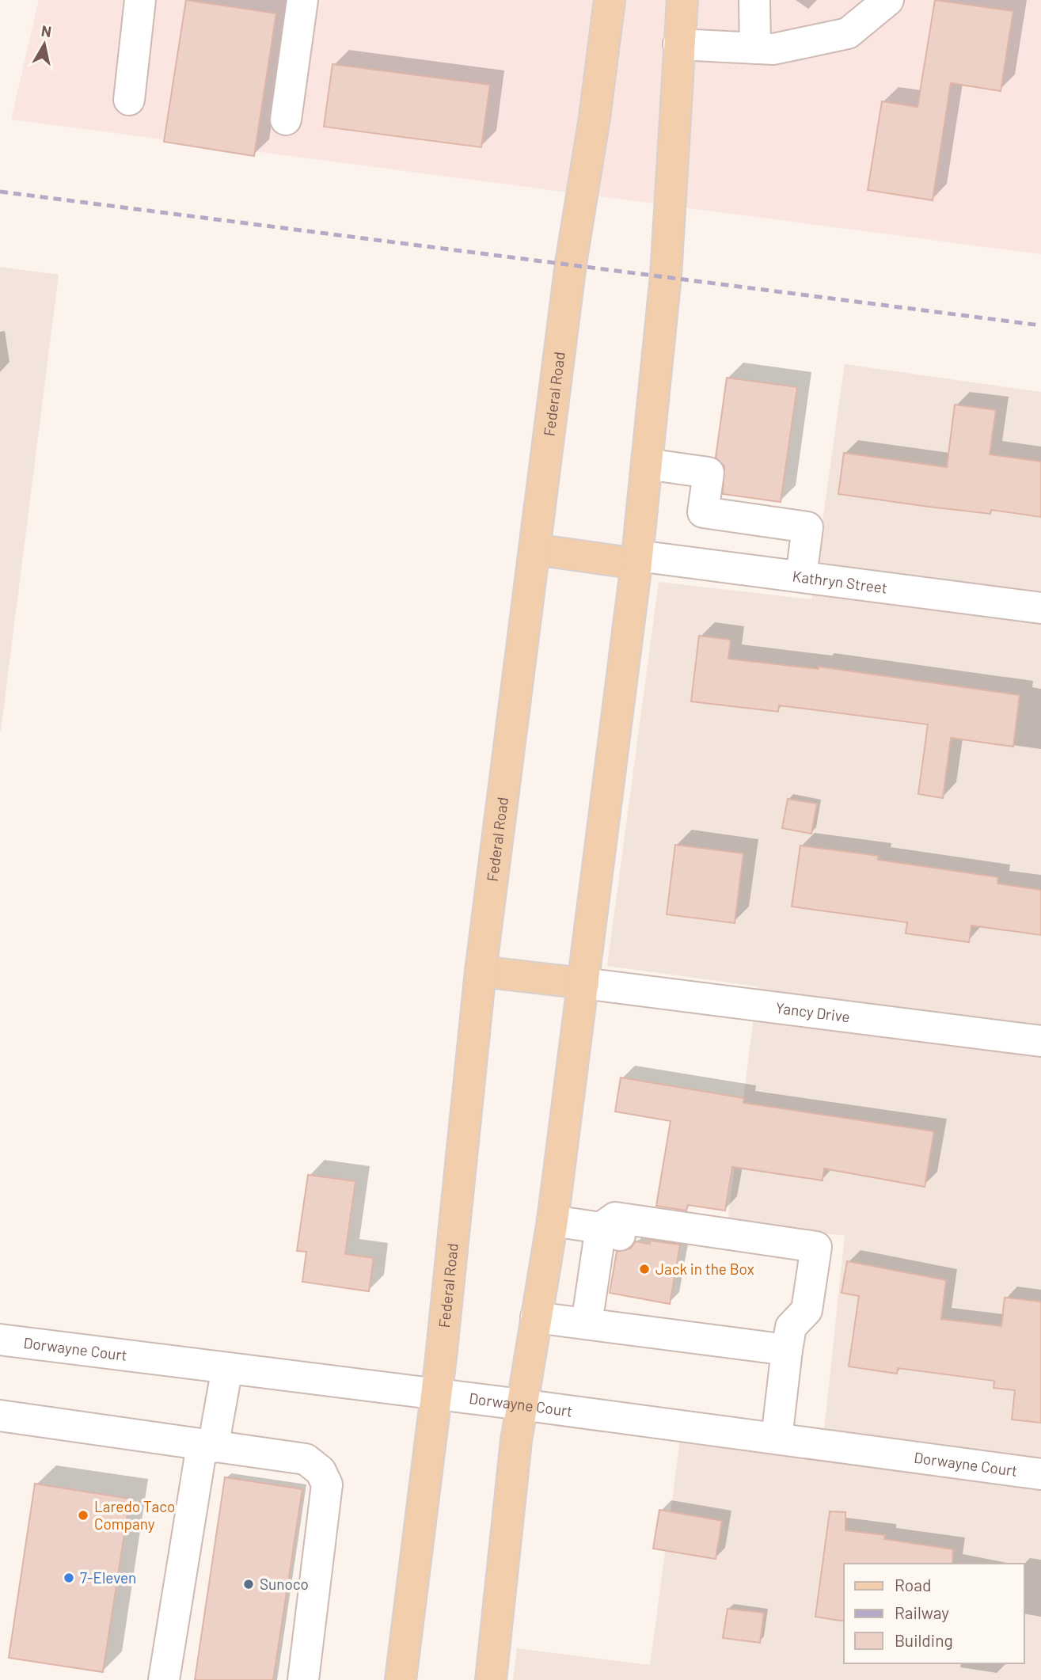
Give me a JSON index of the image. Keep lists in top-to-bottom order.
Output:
{
  "streets": {
    "main road": ["Federal Road"],
    "street": ["Kathryn Street", "Yancy Drive", "Dorwayne Court"]
  },
  "crossings": [
    ["Federal Road", "Dorwayne Court"]
  ],
  "places": [
    "Jack in the Box",
    "Laredo Taco Company",
    "7-Eleven",
    "Sunoco"
  ],
  "legend": ["Road", "Railway", "Building"],
  "north": "top"
}
